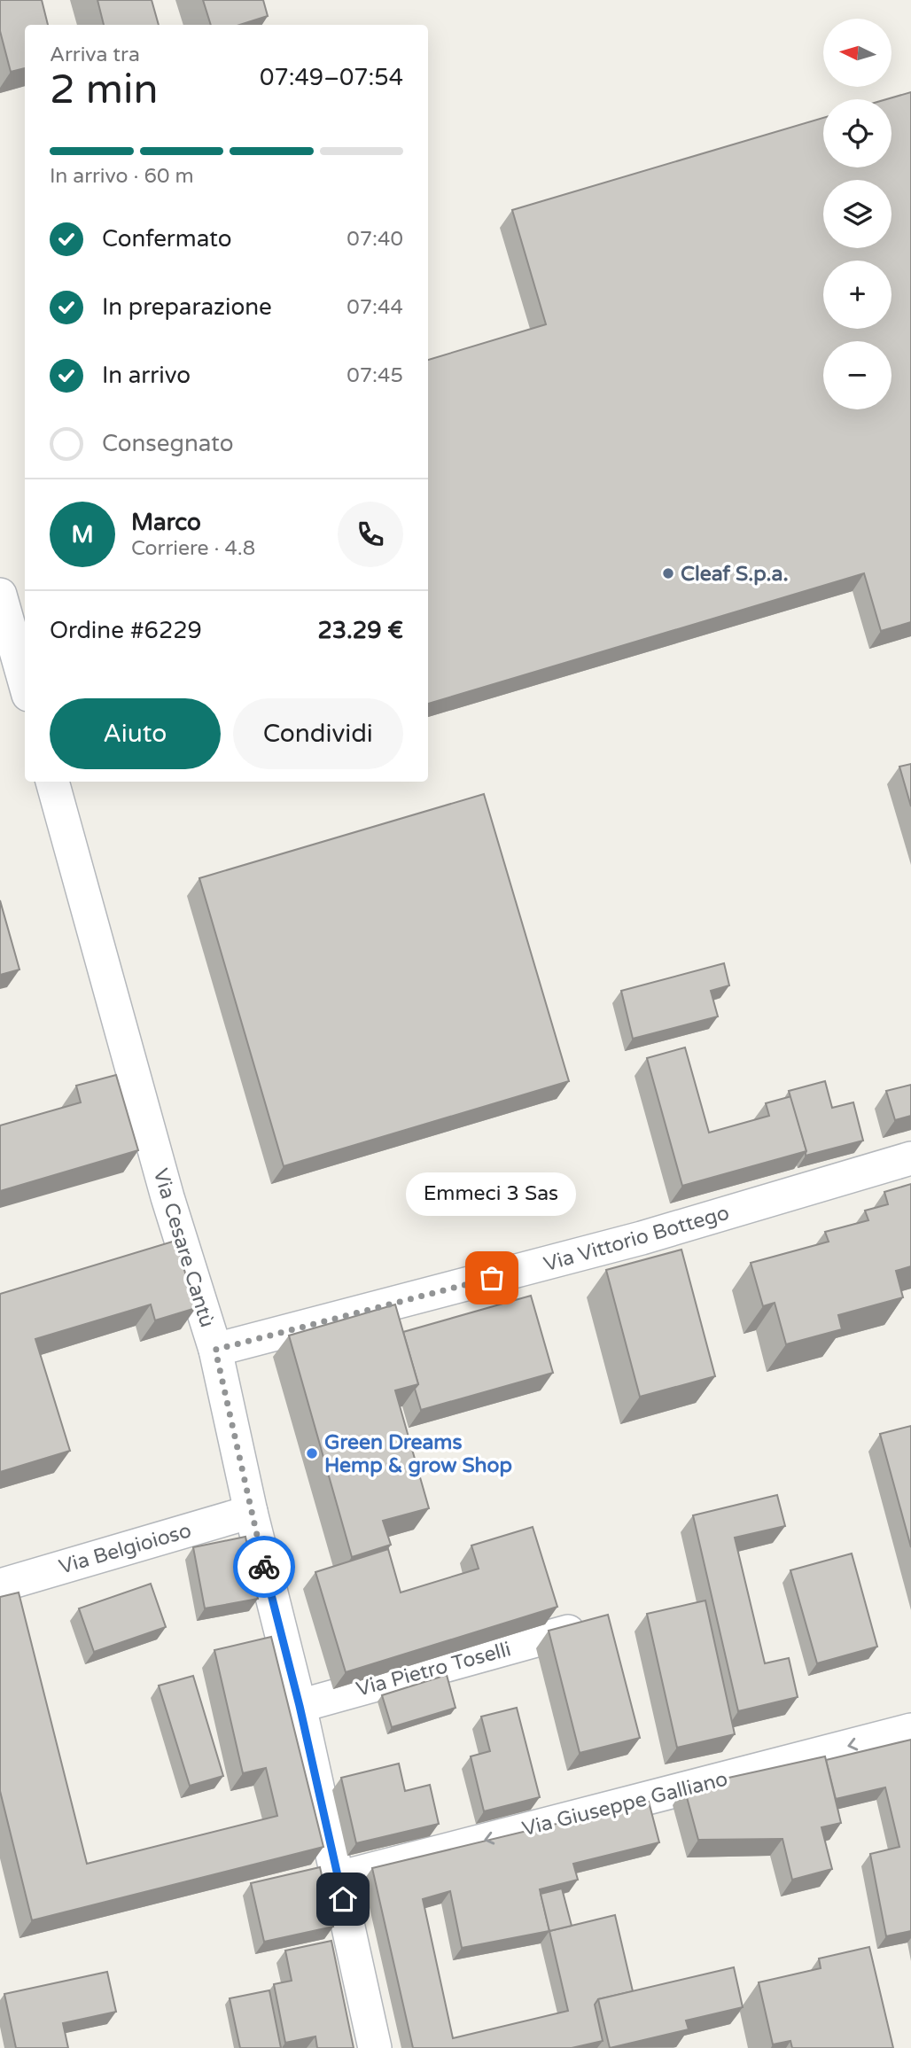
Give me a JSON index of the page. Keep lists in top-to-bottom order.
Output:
{
  "streets": {
    "street": [
      "Via Vittorio Bottego",
      "Via Cesare Cantù",
      "Via Belgioioso",
      "Via Pietro Toselli",
      "Via Giuseppe Galliano"
    ]
  },
  "crossings": [
    ["Via Vittorio Bottego", "Via Cesare Cantù"],
    ["Via Cesare Cantù", "Via Belgioioso"],
    ["Via Cesare Cantù", "Via Pietro Toselli"],
    ["Via Cesare Cantù", "Via Giuseppe Galliano"]
  ],
  "one_way": ["Via Giuseppe Galliano"],
  "places": ["Cleaf S.p.a.", "Emmeci 3 Sas", "Green Dreams Hemp & grow Shop"],
  "north": "left",
  "page": {
    "map_buttons": ["+", "−"],
    "heading": ["2 min", "Arriva tra", "07:49–07:54"],
    "panel": [
      "Marco",
      "Corriere · 4.8",
      "Ordine #6229",
      "23.29 €"
    ],
    "bar": "In arrivo · 60 m",
    "list": [
      ["Confermato", "07:40"],
      ["In preparazione", "07:44"],
      ["In arrivo", "07:45"],
      "Consegnato"
    ],
    "round": "M",
    "buttons": ["Aiuto", "Condividi"],
    "bubble": "Emmeci 3 Sas"
  }
}
